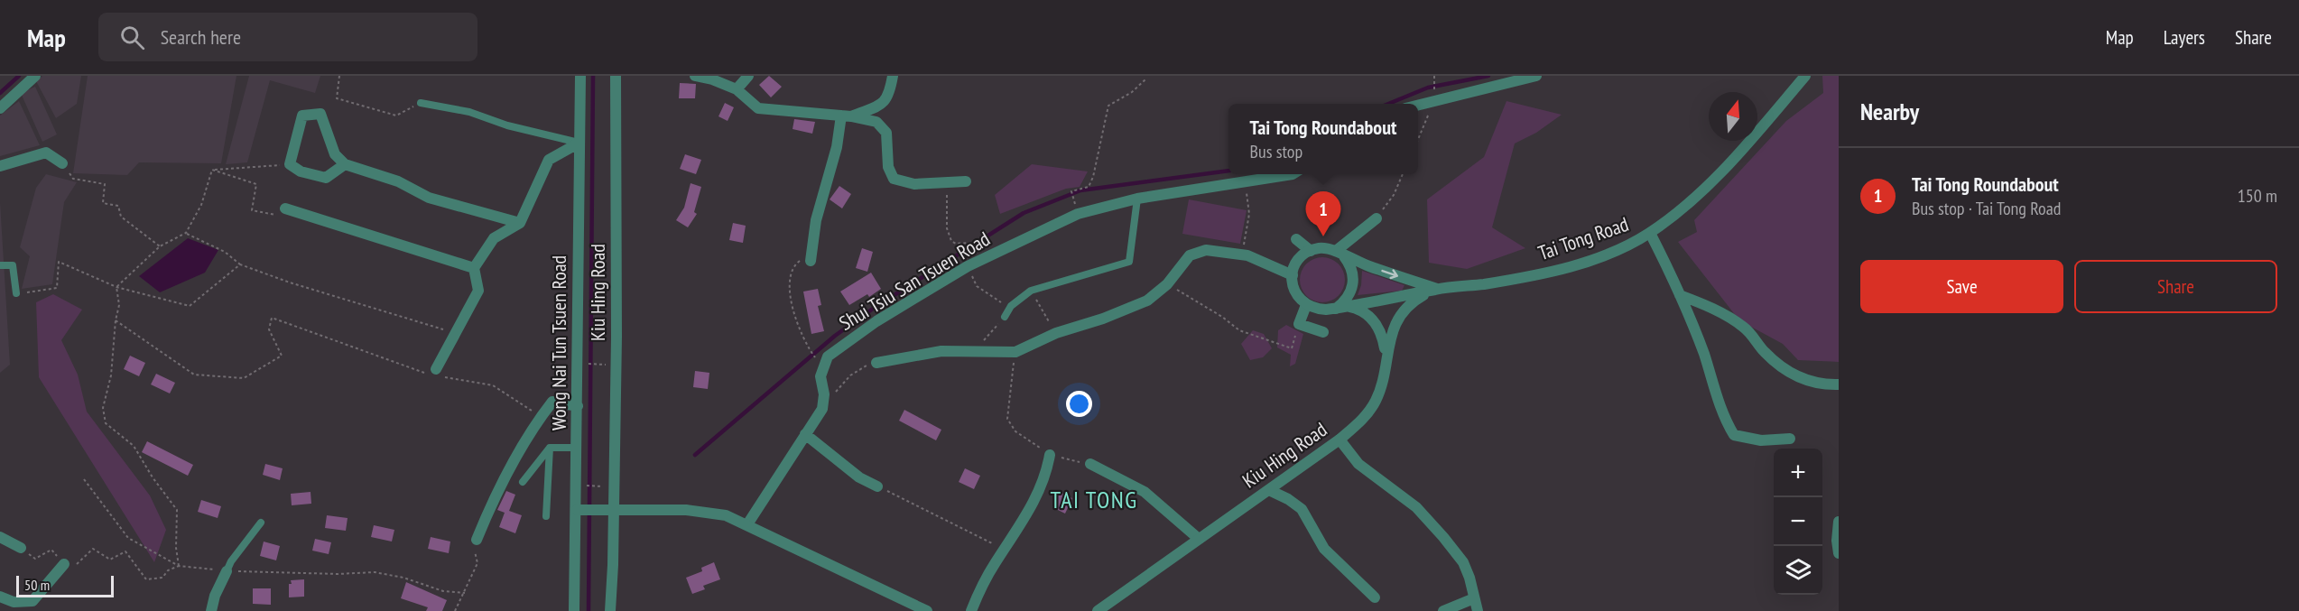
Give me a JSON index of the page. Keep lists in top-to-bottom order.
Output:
{
  "streets": {
    "street": [
      "Tai Tong Road",
      "Shui Tsiu San Tsuen Road",
      "Kiu Hing Road",
      "Wong Nai Tun Tsuen Road"
    ]
  },
  "crossings": [
    ["Tai Tong Road", "Kiu Hing Road"]
  ],
  "districts": ["TAI TONG"],
  "scale_bar": "50 m",
  "north": "top",
  "page": {
    "header": "Map",
    "search": "Search here",
    "nav": ["Map", "Layers", "Share"],
    "heading": "Nearby",
    "popup": ["Tai Tong Roundabout", "Bus stop"],
    "list": [
      {
        "mark": "1",
        "name": "Tai Tong Roundabout",
        "note": "Bus stop · Tai Tong Road",
        "value": "150 m"
      }
    ],
    "pins": "1",
    "buttons": ["Save", "Share"],
    "map_buttons": ["+", "−"],
    "scale": "50 m"
  }
}
